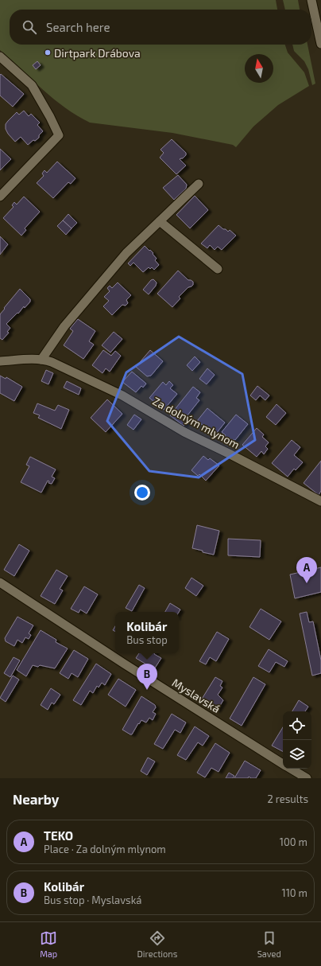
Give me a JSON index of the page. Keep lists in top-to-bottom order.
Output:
{
  "streets": {
    "street": ["Za dolným mlynom", "Myslavská"]
  },
  "places": ["Dirtpark Drábova"],
  "north": "top",
  "page": {
    "search": "Search here",
    "pins": ["A", "B"],
    "popup": ["Kolibár", "Bus stop"],
    "heading": ["Nearby", "2 results"],
    "list": [
      {
        "mark": "A",
        "name": "TEKO",
        "note": "Place · Za dolným mlynom",
        "value": "100 m"
      },
      {
        "mark": "B",
        "name": "Kolibár",
        "note": "Bus stop · Myslavská",
        "value": "110 m"
      }
    ],
    "nav": ["Map", "Directions", "Saved"]
  }
}
